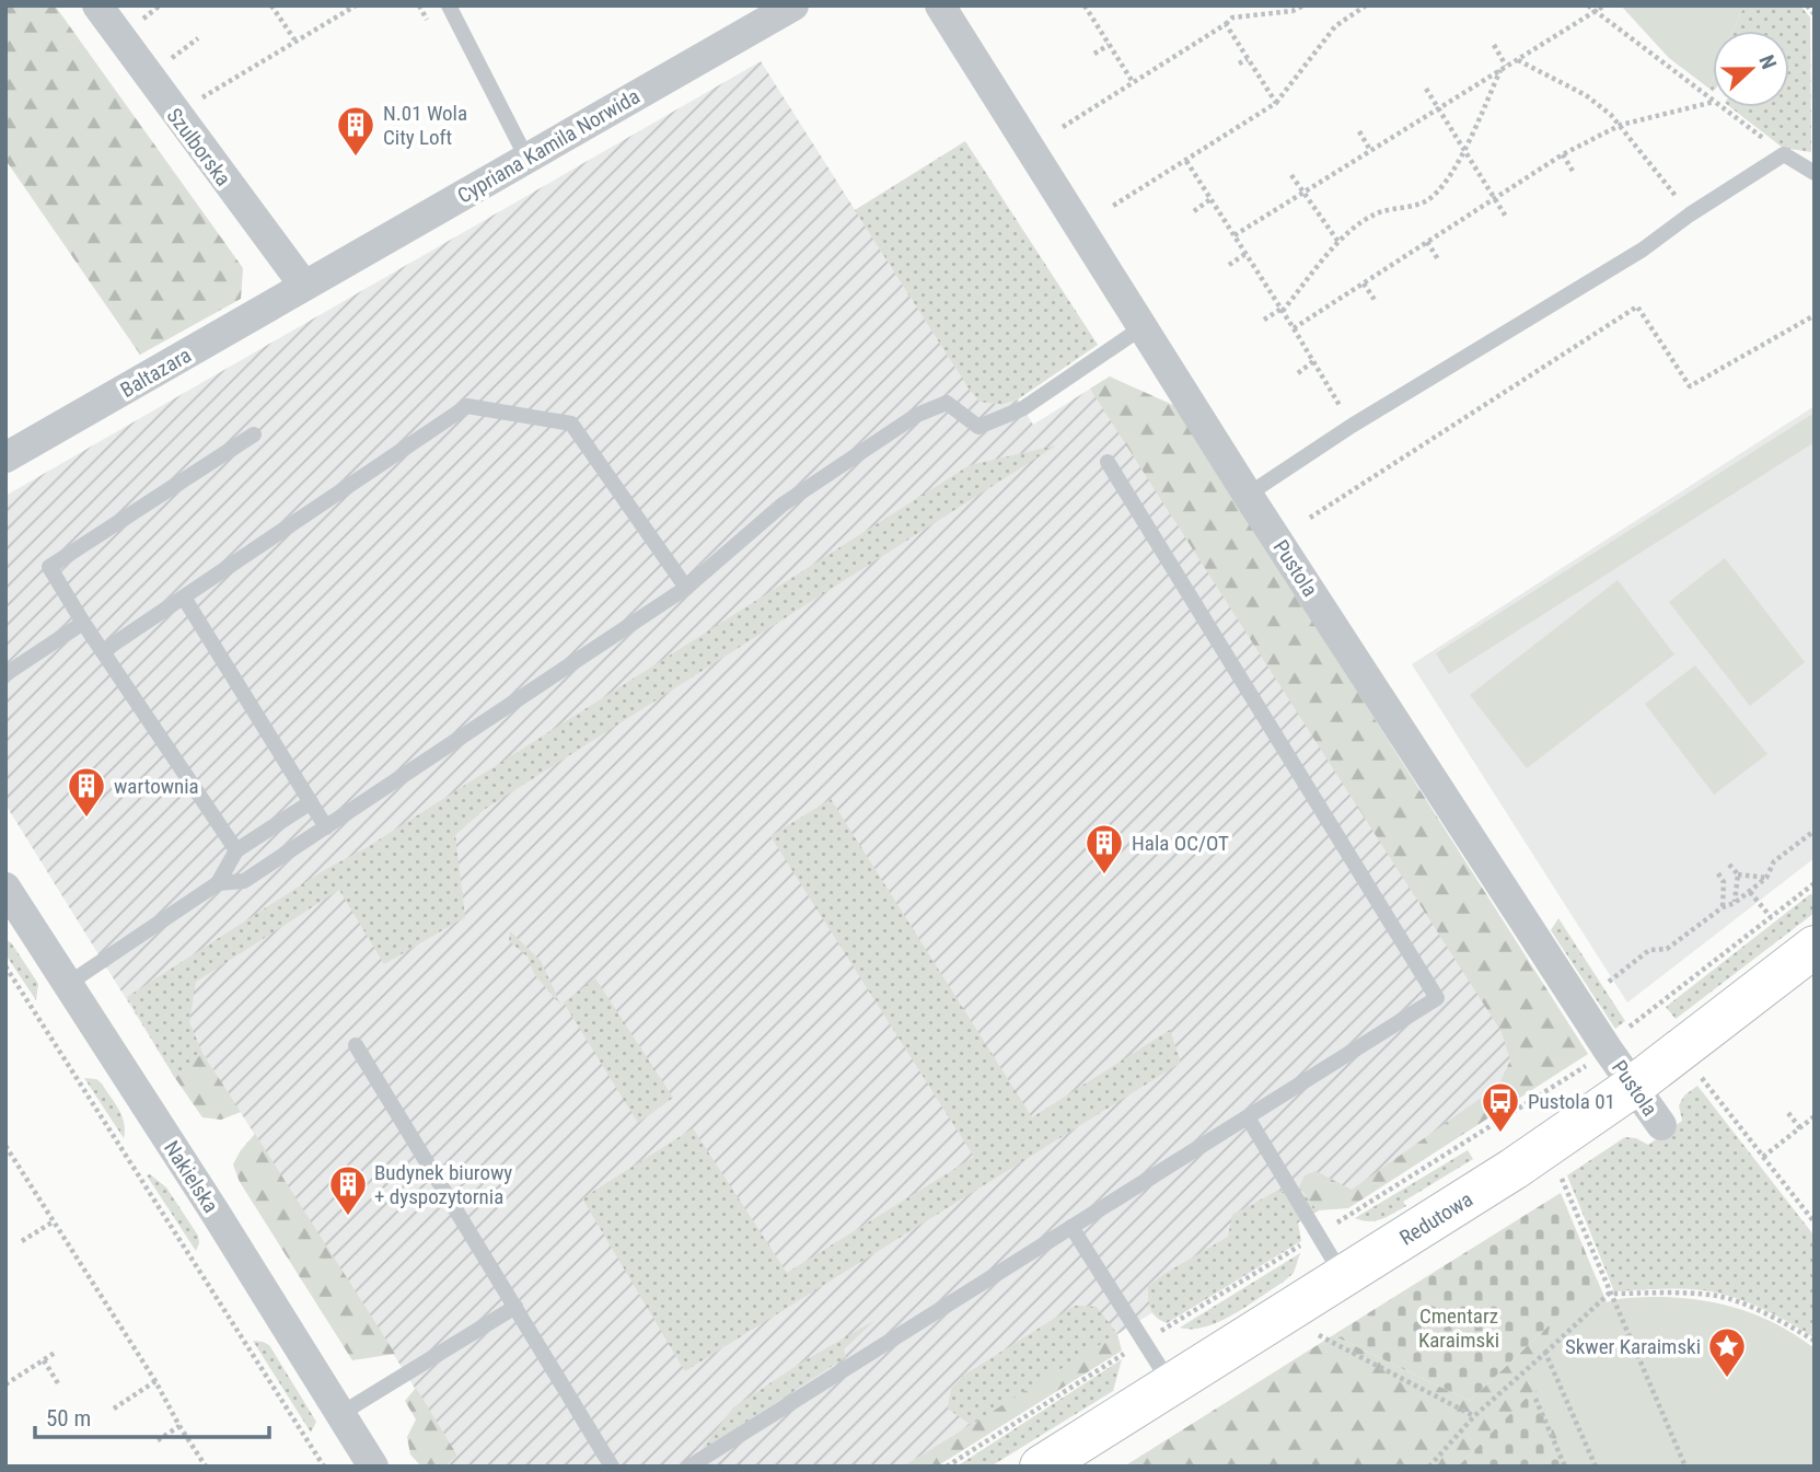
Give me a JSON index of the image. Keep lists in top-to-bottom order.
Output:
{
  "streets": {
    "street": [
      "Cypriana Kamila Norwida",
      "Szulborska",
      "Baltazara",
      "Pustola",
      "Nakielska",
      "Redutowa"
    ]
  },
  "crossings": [
    ["Cypriana Kamila Norwida", "Szulborska"],
    ["Cypriana Kamila Norwida", "Baltazara"],
    ["Szulborska", "Baltazara"],
    ["Pustola", "Redutowa"]
  ],
  "parks": ["Cmentarz Karaimski"],
  "places": {
    "building": [
      "N.01 Wola City Loft",
      "wartownia",
      "Hala OC/OT",
      "Budynek biurowy + dyspozytornia"
    ],
    "bus stop": ["Pustola 01"],
    "place": ["Skwer Karaimski"]
  },
  "scale_bar": "50 m",
  "north": "right"
}
